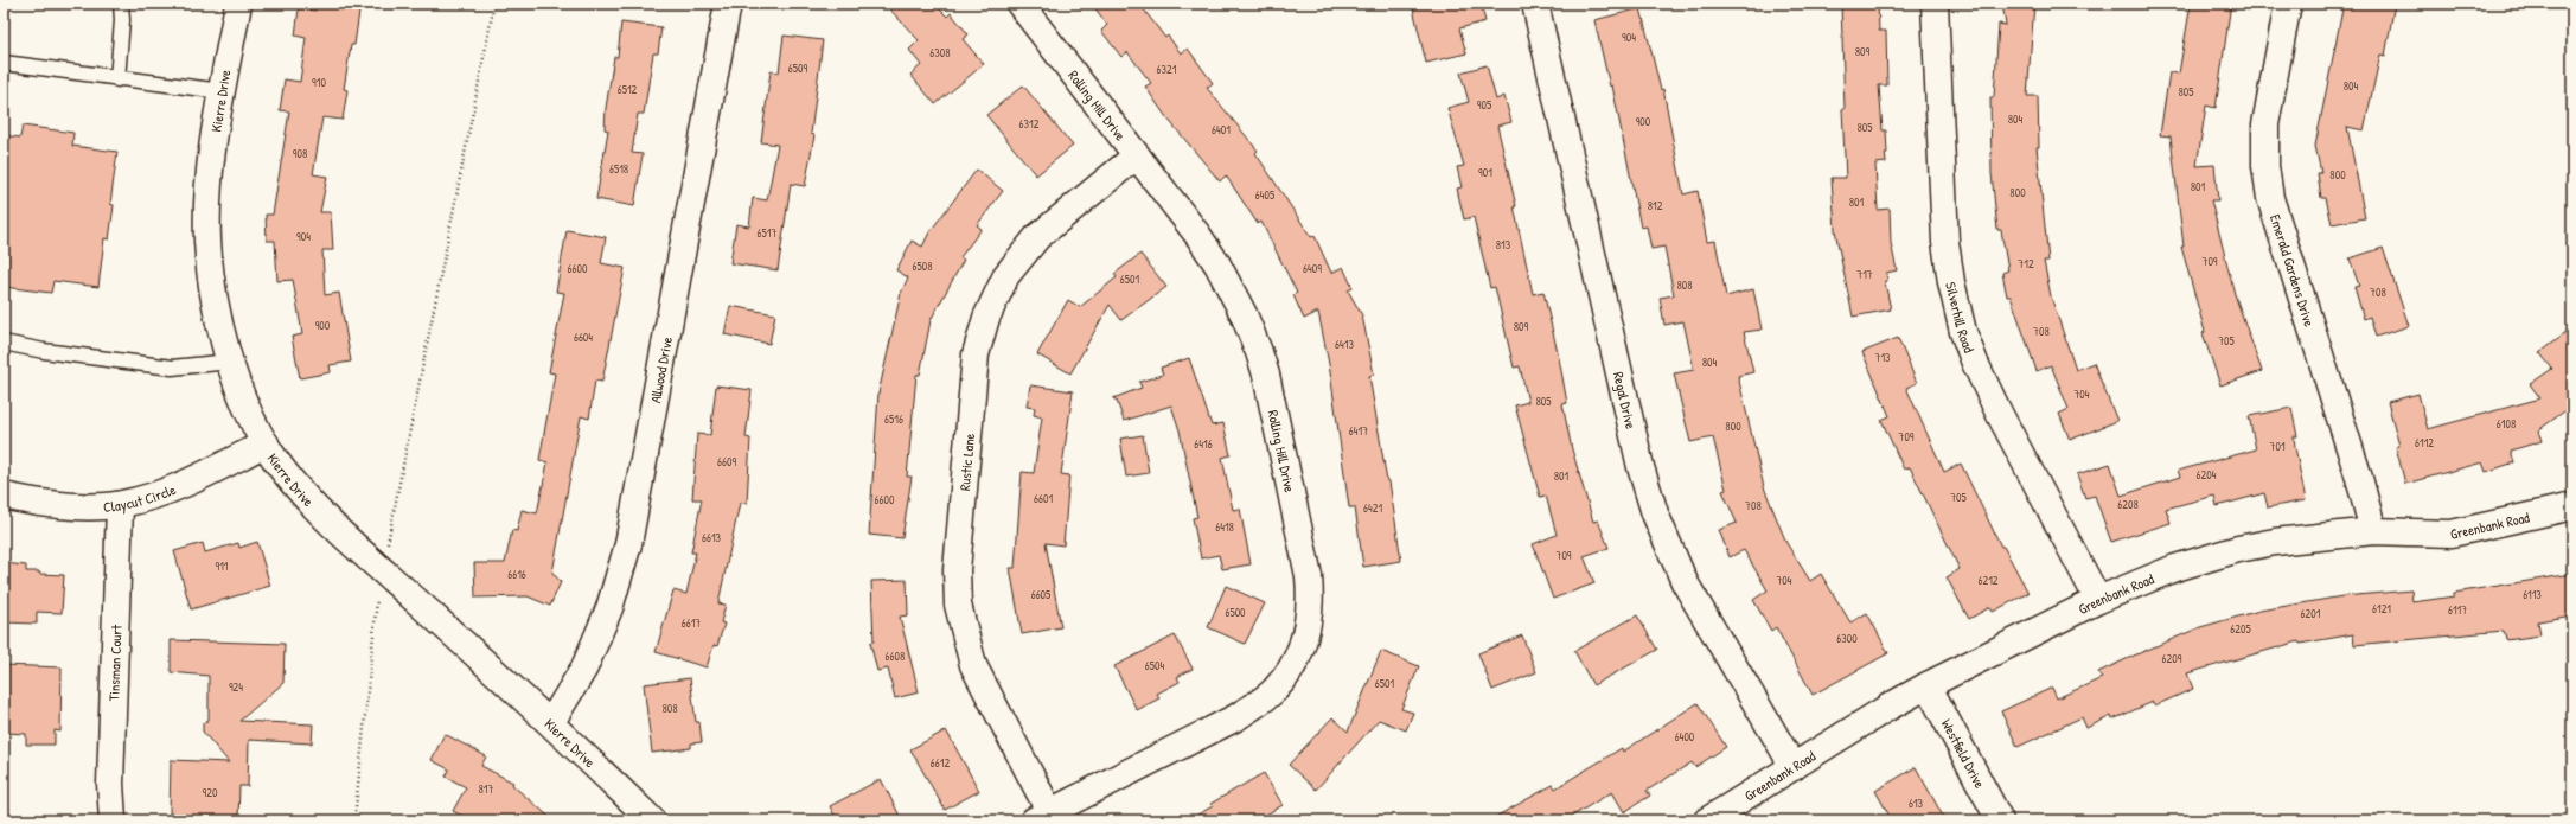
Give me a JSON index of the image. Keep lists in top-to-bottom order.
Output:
{
  "streets": {
    "street": [
      "Kierre Drive",
      "Rolling Hill Drive",
      "Emerald Gardens Drive",
      "Silverhill Road",
      "Allwood Drive",
      "Regal Drive",
      "Rustic Lane",
      "Claycut Circle",
      "Greenbank Road",
      "Tinsman Court",
      "Westfield Drive"
    ]
  },
  "crossings": [
    ["Kierre Drive", "Allwood Drive"],
    ["Kierre Drive", "Claycut Circle"],
    ["Rolling Hill Drive", "Rustic Lane"],
    ["Emerald Gardens Drive", "Greenbank Road"],
    ["Silverhill Road", "Greenbank Road"],
    ["Regal Drive", "Greenbank Road"],
    ["Claycut Circle", "Tinsman Court"],
    ["Greenbank Road", "Westfield Drive"]
  ],
  "house_numbers": [
    "904",
    "809",
    "6308",
    "6509",
    "6321",
    "910",
    "804",
    "6512",
    "805",
    "905",
    "804",
    "900",
    "6312",
    "805",
    "6401",
    "908",
    "6518",
    "901",
    "800",
    "801",
    "800",
    "6405",
    "801",
    "812",
    "6517",
    "904",
    "813",
    "709",
    "712",
    "6508",
    "6600",
    "6409",
    "717",
    "6501",
    "808",
    "708",
    "900",
    "809",
    "708",
    "6604",
    "705",
    "6413",
    "713",
    "804",
    "704",
    "805",
    "6516",
    "6108",
    "800",
    "6417",
    "709",
    "6112",
    "6416",
    "701",
    "6609",
    "6204",
    "801",
    "705",
    "6601",
    "6600",
    "6208",
    "708",
    "6421",
    "6418",
    "6613",
    "709",
    "911",
    "6616",
    "704",
    "6212",
    "6605",
    "6113",
    "6121",
    "6117",
    "6500",
    "6201",
    "6617",
    "6205",
    "6300",
    "6608",
    "6209",
    "6504",
    "6501",
    "924",
    "808",
    "6400",
    "6612",
    "817",
    "920",
    "613"
  ]
}
